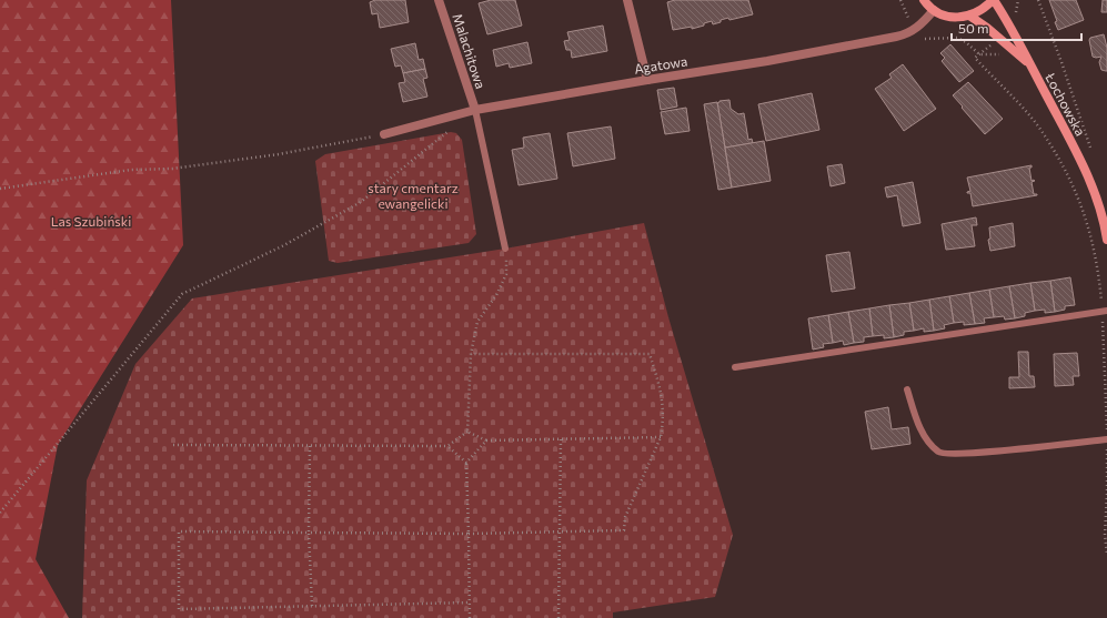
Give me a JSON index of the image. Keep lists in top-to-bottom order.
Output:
{
  "streets": {
    "main road": ["Łochowska"],
    "street": ["Malachitowa", "Agatowa"]
  },
  "crossings": [
    ["Malachitowa", "Agatowa"]
  ],
  "parks": ["stary cmentarz ewangelicki", "Las Szubiński"],
  "scale_bar": "50 m"
}
